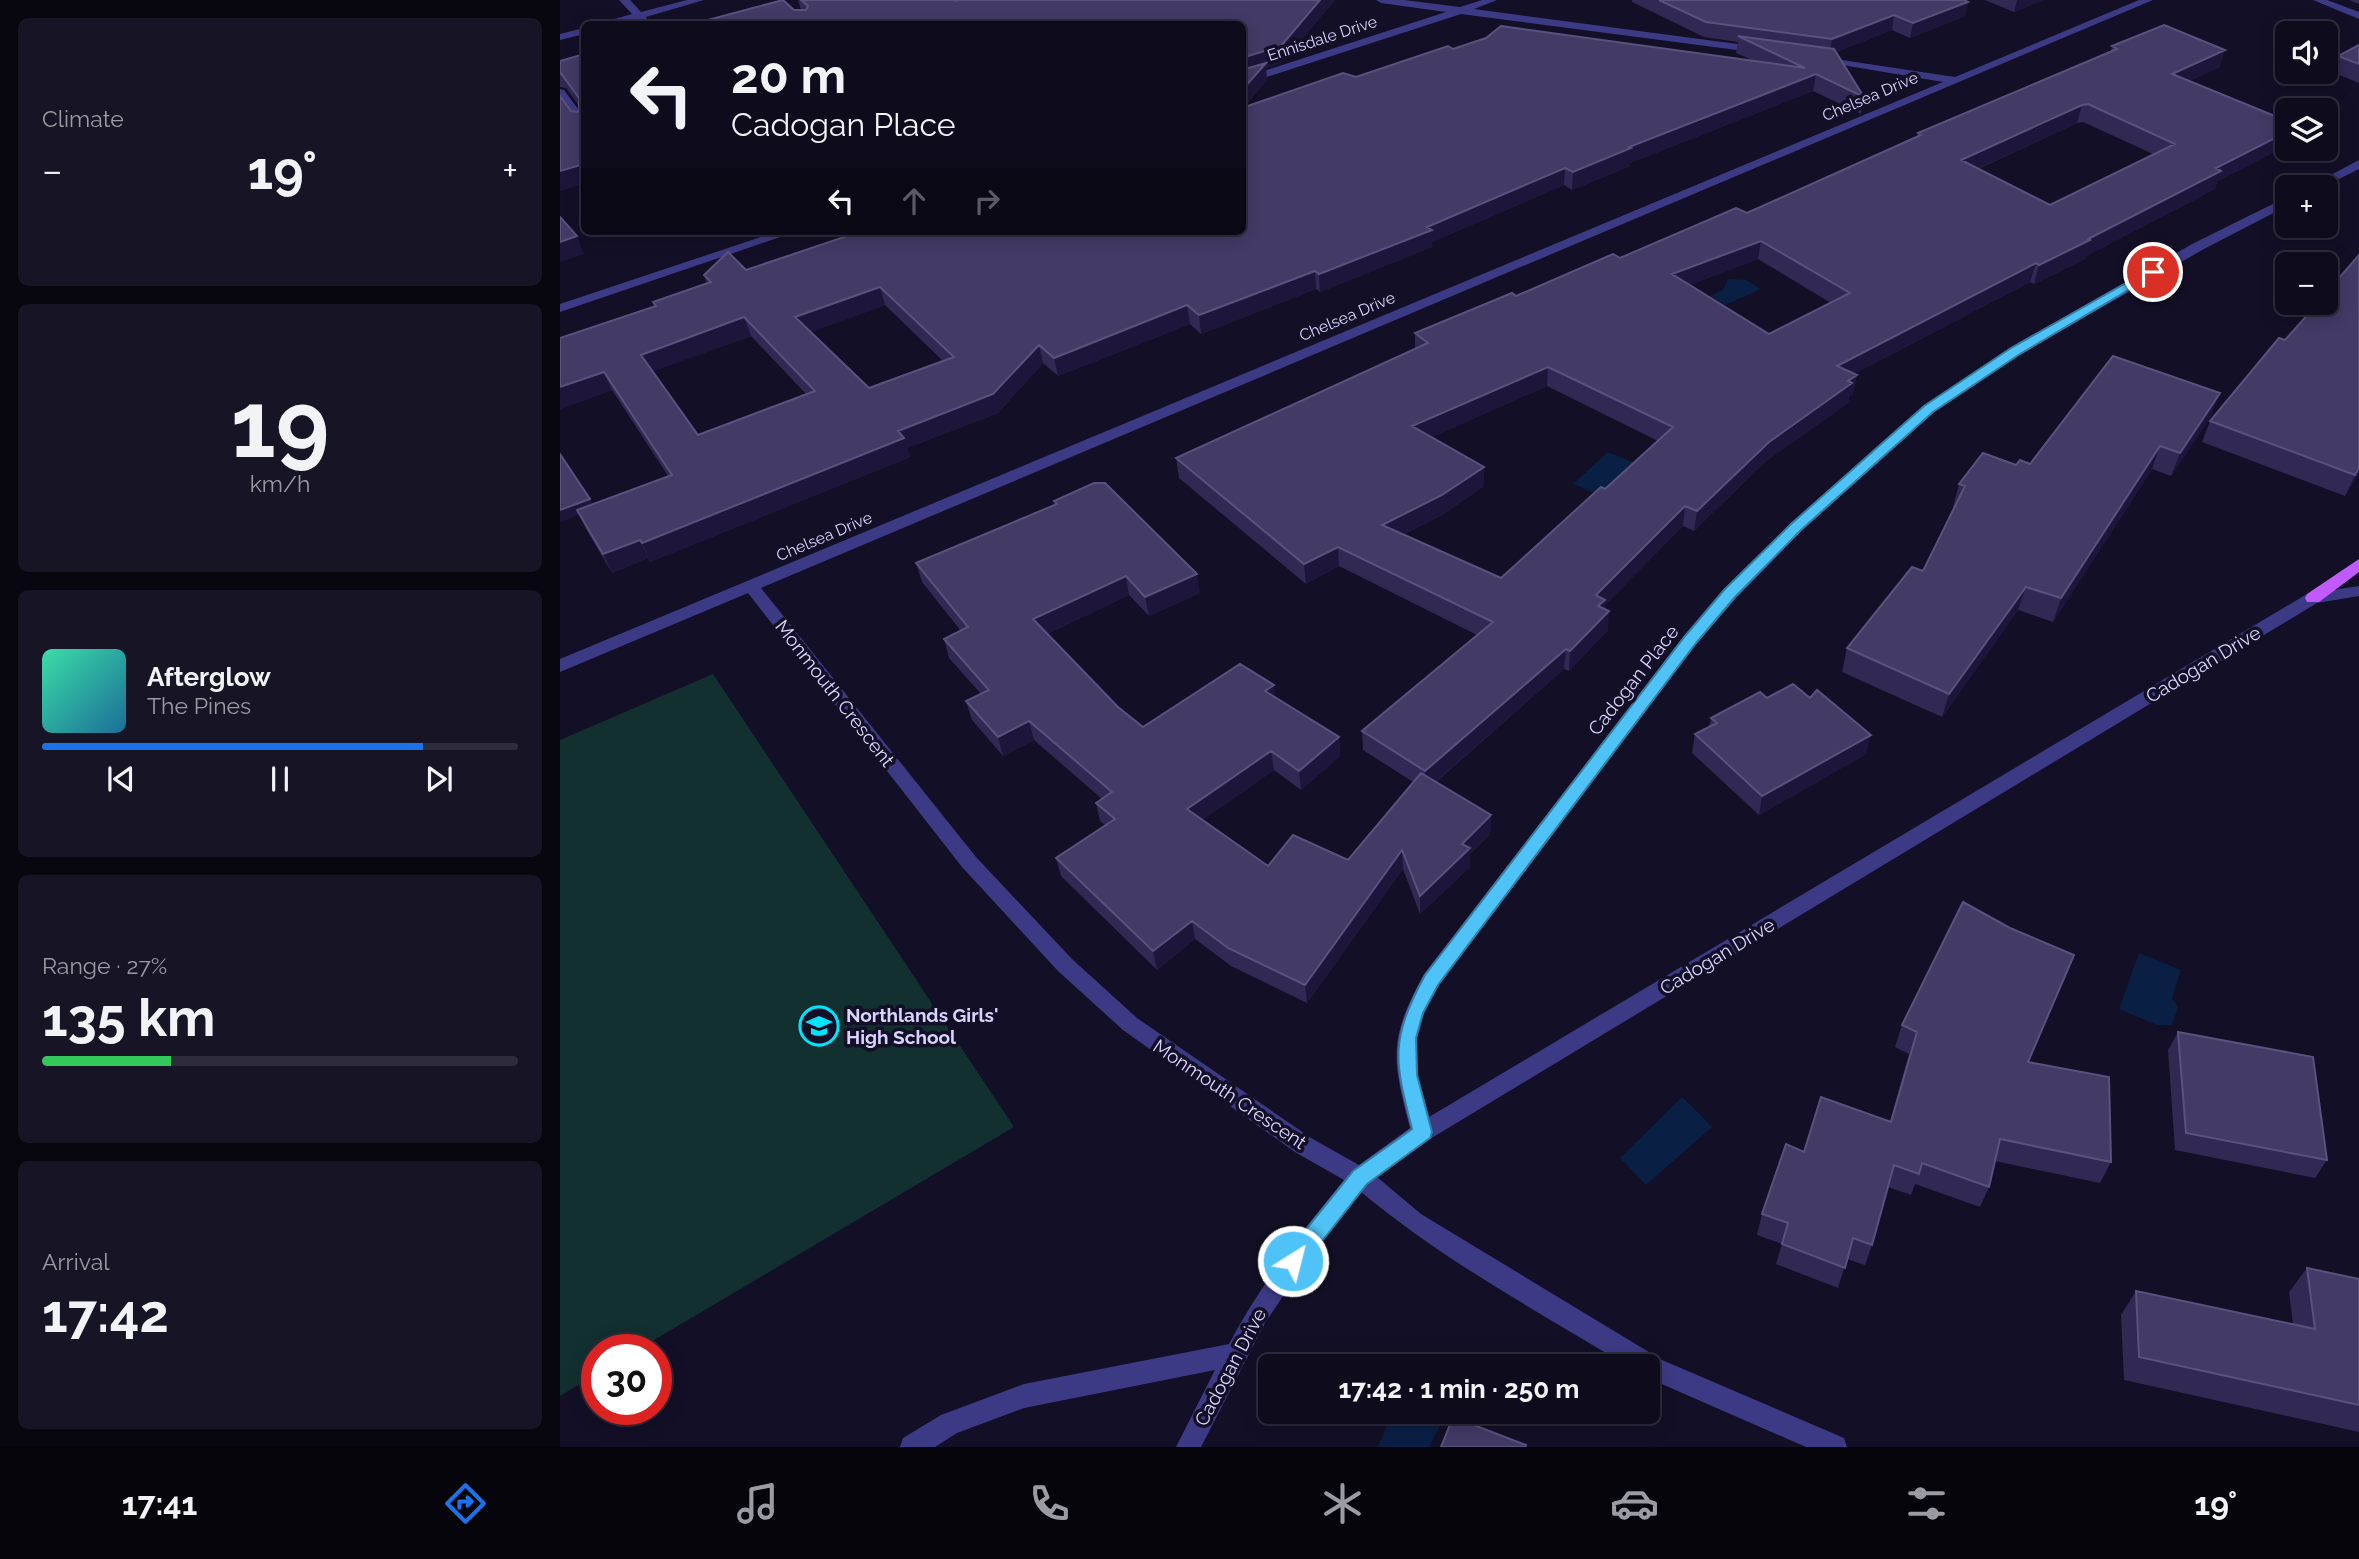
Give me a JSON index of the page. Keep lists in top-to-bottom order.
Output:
{
  "streets": {
    "street": [
      "Ennisdale Drive",
      "Chelsea Drive",
      "Cadogan Drive",
      "Cadogan Place",
      "Monmouth Crescent"
    ]
  },
  "crossings": [
    ["Chelsea Drive", "Monmouth Crescent"],
    ["Cadogan Drive", "Cadogan Place"],
    ["Cadogan Drive", "Monmouth Crescent"]
  ],
  "places": {
    "school or university": ["Northlands Girls' High School"]
  },
  "page": {
    "tile": [
      "Climate",
      ["19", "km/h"],
      ["Range · 27%", "135 km"],
      ["Arrival", "17:42"]
    ],
    "map_buttons": ["+", "−"],
    "turn": ["20 m", "Cadogan Place"],
    "heat": ["−", "19°", "+"],
    "song": ["Afterglow", "The Pines"],
    "limit": "30",
    "trip": "17:42 · 1 min · 250 m",
    "tabs": ["17:41", "19°"]
  }
}
